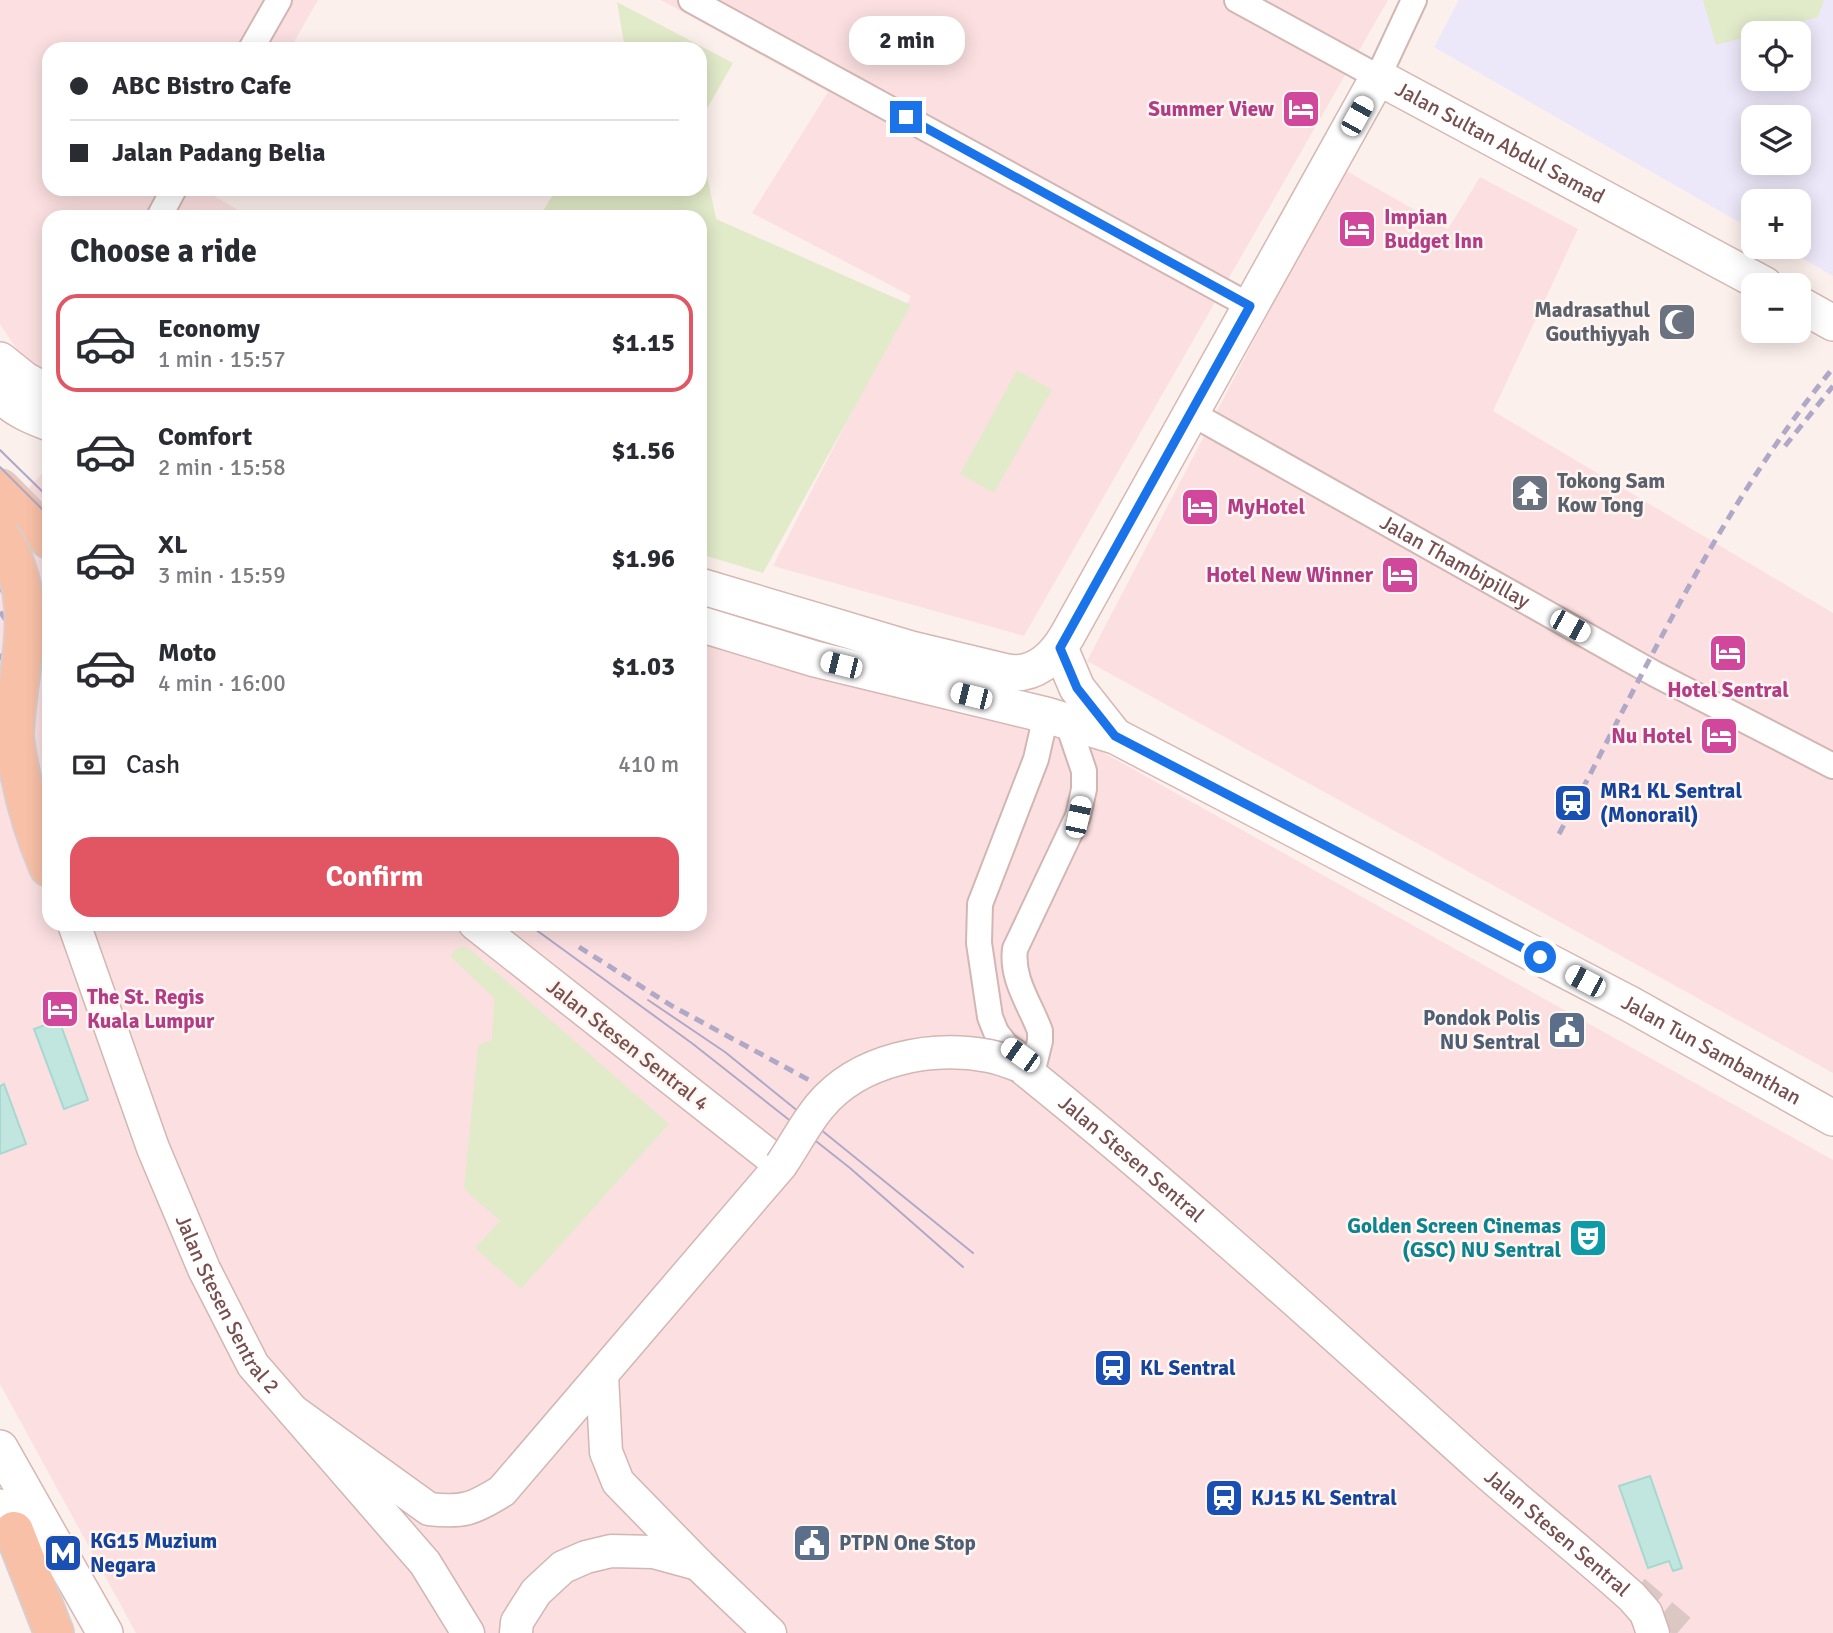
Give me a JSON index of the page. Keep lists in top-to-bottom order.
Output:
{
  "streets": {
    "main road": ["Jalan Sultan Abdul Samad", "Jalan Tun Sambanthan"],
    "street": [
      "Jalan Thambipillay",
      "Jalan Stesen Sentral 4",
      "Jalan Stesen Sentral",
      "Jalan Stesen Sentral 2"
    ]
  },
  "crossings": [
    ["Jalan Stesen Sentral 4", "Jalan Stesen Sentral"],
    ["Jalan Stesen Sentral", "Jalan Stesen Sentral 2"]
  ],
  "places": {
    "hotel": [
      "Summer View",
      "Impian Budget Inn",
      "MyHotel",
      "Hotel New Winner",
      "Hotel Sentral",
      "Nu Hotel",
      "The St. Regis Kuala Lumpur"
    ],
    "mosque": ["Madrasathul Gouthiyyah"],
    "temple": ["Tokong Sam Kow Tong"],
    "station": ["MR1 KL Sentral (Monorail)", "KL Sentral", "KJ15 KL Sentral"],
    "public building": ["Pondok Polis NU Sentral", "PTPN One Stop"],
    "theatre": ["Golden Screen Cinemas (GSC) NU Sentral"],
    "metro station": ["KG15 Muzium Negara"]
  },
  "page": {
    "bubble": "2 min",
    "map_buttons": ["+", "−"],
    "banner": ["ABC Bistro Cafe", "Jalan Padang Belia"],
    "heading": "Choose a ride",
    "list": [
      {
        "name": "Economy",
        "note": "1 min · 15:57",
        "value": "$1.15"
      },
      {
        "name": "Comfort",
        "note": "2 min · 15:58",
        "value": "$1.56"
      },
      {
        "name": "XL",
        "note": "3 min · 15:59",
        "value": "$1.96"
      },
      {
        "name": "Moto",
        "note": "4 min · 16:00",
        "value": "$1.03"
      }
    ],
    "pay": ["Cash", "410 m"],
    "buttons": "Confirm"
  }
}
